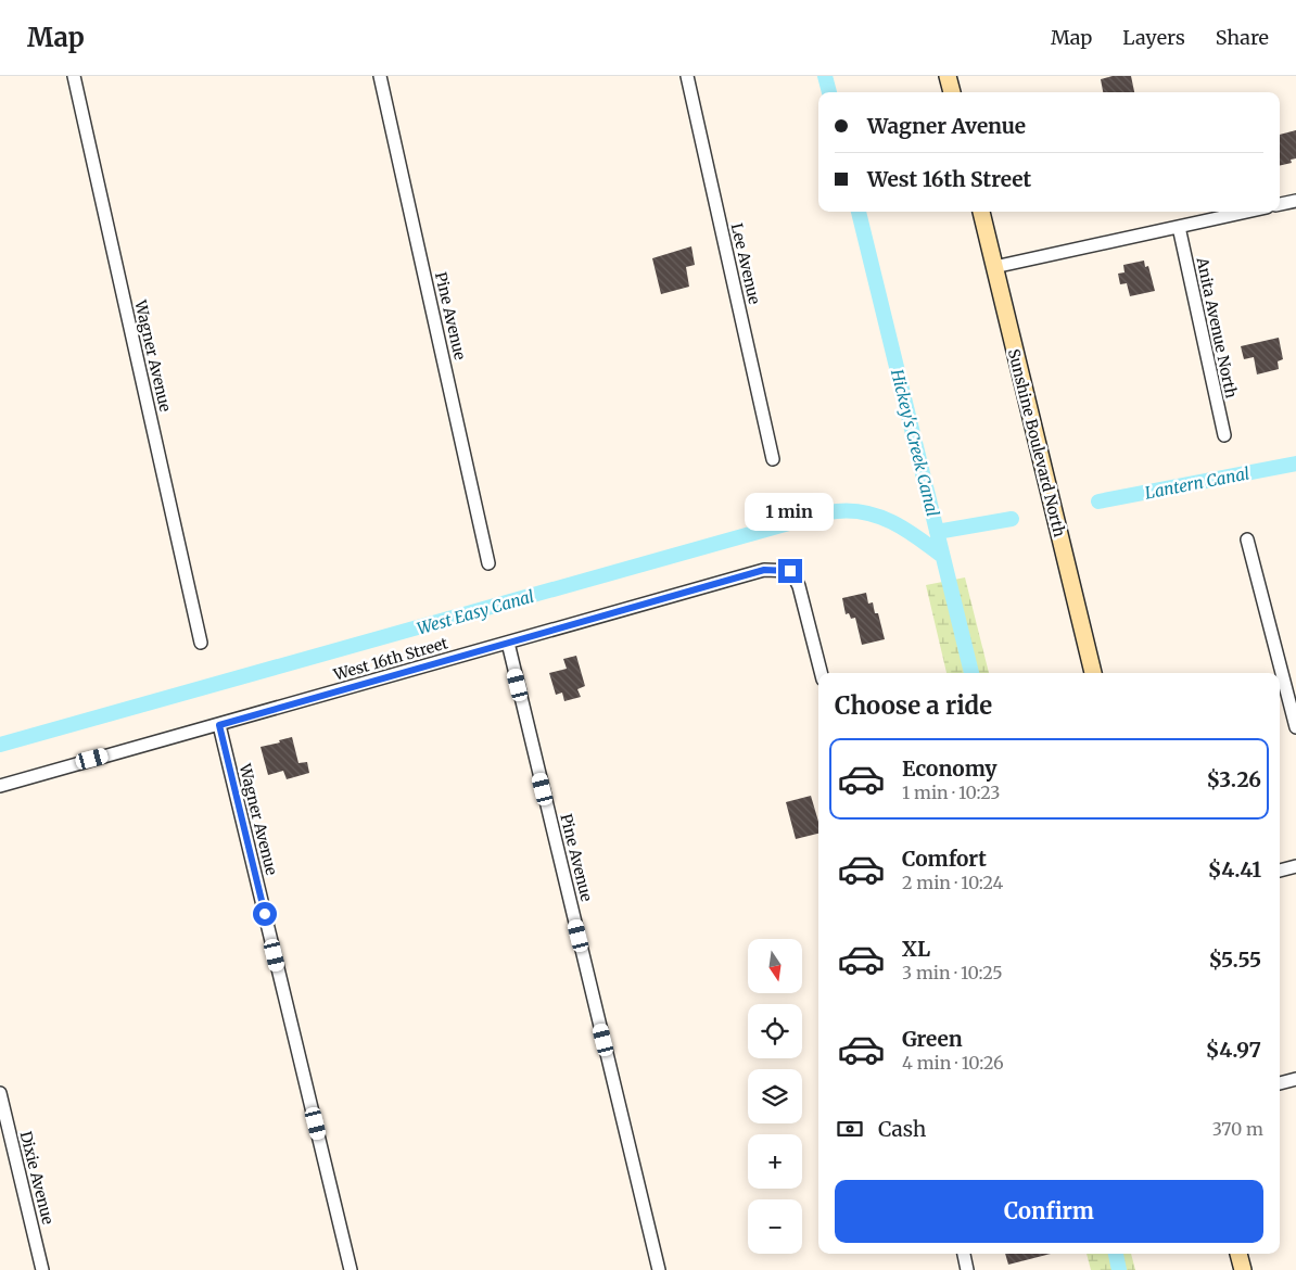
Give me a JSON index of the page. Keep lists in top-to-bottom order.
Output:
{
  "streets": {
    "street": [
      "Lee Avenue",
      "Pine Avenue",
      "Anita Avenue North",
      "Wagner Avenue",
      "Sunshine Boulevard North",
      "West 16th Street",
      "Dixie Avenue"
    ]
  },
  "crossings": [
    ["Pine Avenue", "West 16th Street"],
    ["Wagner Avenue", "West 16th Street"]
  ],
  "water": ["Hickey's Creek Canal", "Lantern Canal", "West Easy Canal"],
  "north": "bottom",
  "page": {
    "header": "Map",
    "nav": ["Map", "Layers", "Share"],
    "banner": ["Wagner Avenue", "West 16th Street"],
    "bubble": "1 min",
    "heading": "Choose a ride",
    "list": [
      {
        "name": "Economy",
        "note": "1 min · 10:23",
        "value": "$3.26"
      },
      {
        "name": "Comfort",
        "note": "2 min · 10:24",
        "value": "$4.41"
      },
      {
        "name": "XL",
        "note": "3 min · 10:25",
        "value": "$5.55"
      },
      {
        "name": "Green",
        "note": "4 min · 10:26",
        "value": "$4.97"
      }
    ],
    "map_buttons": ["+", "−"],
    "pay": ["Cash", "370 m"],
    "buttons": "Confirm"
  }
}
